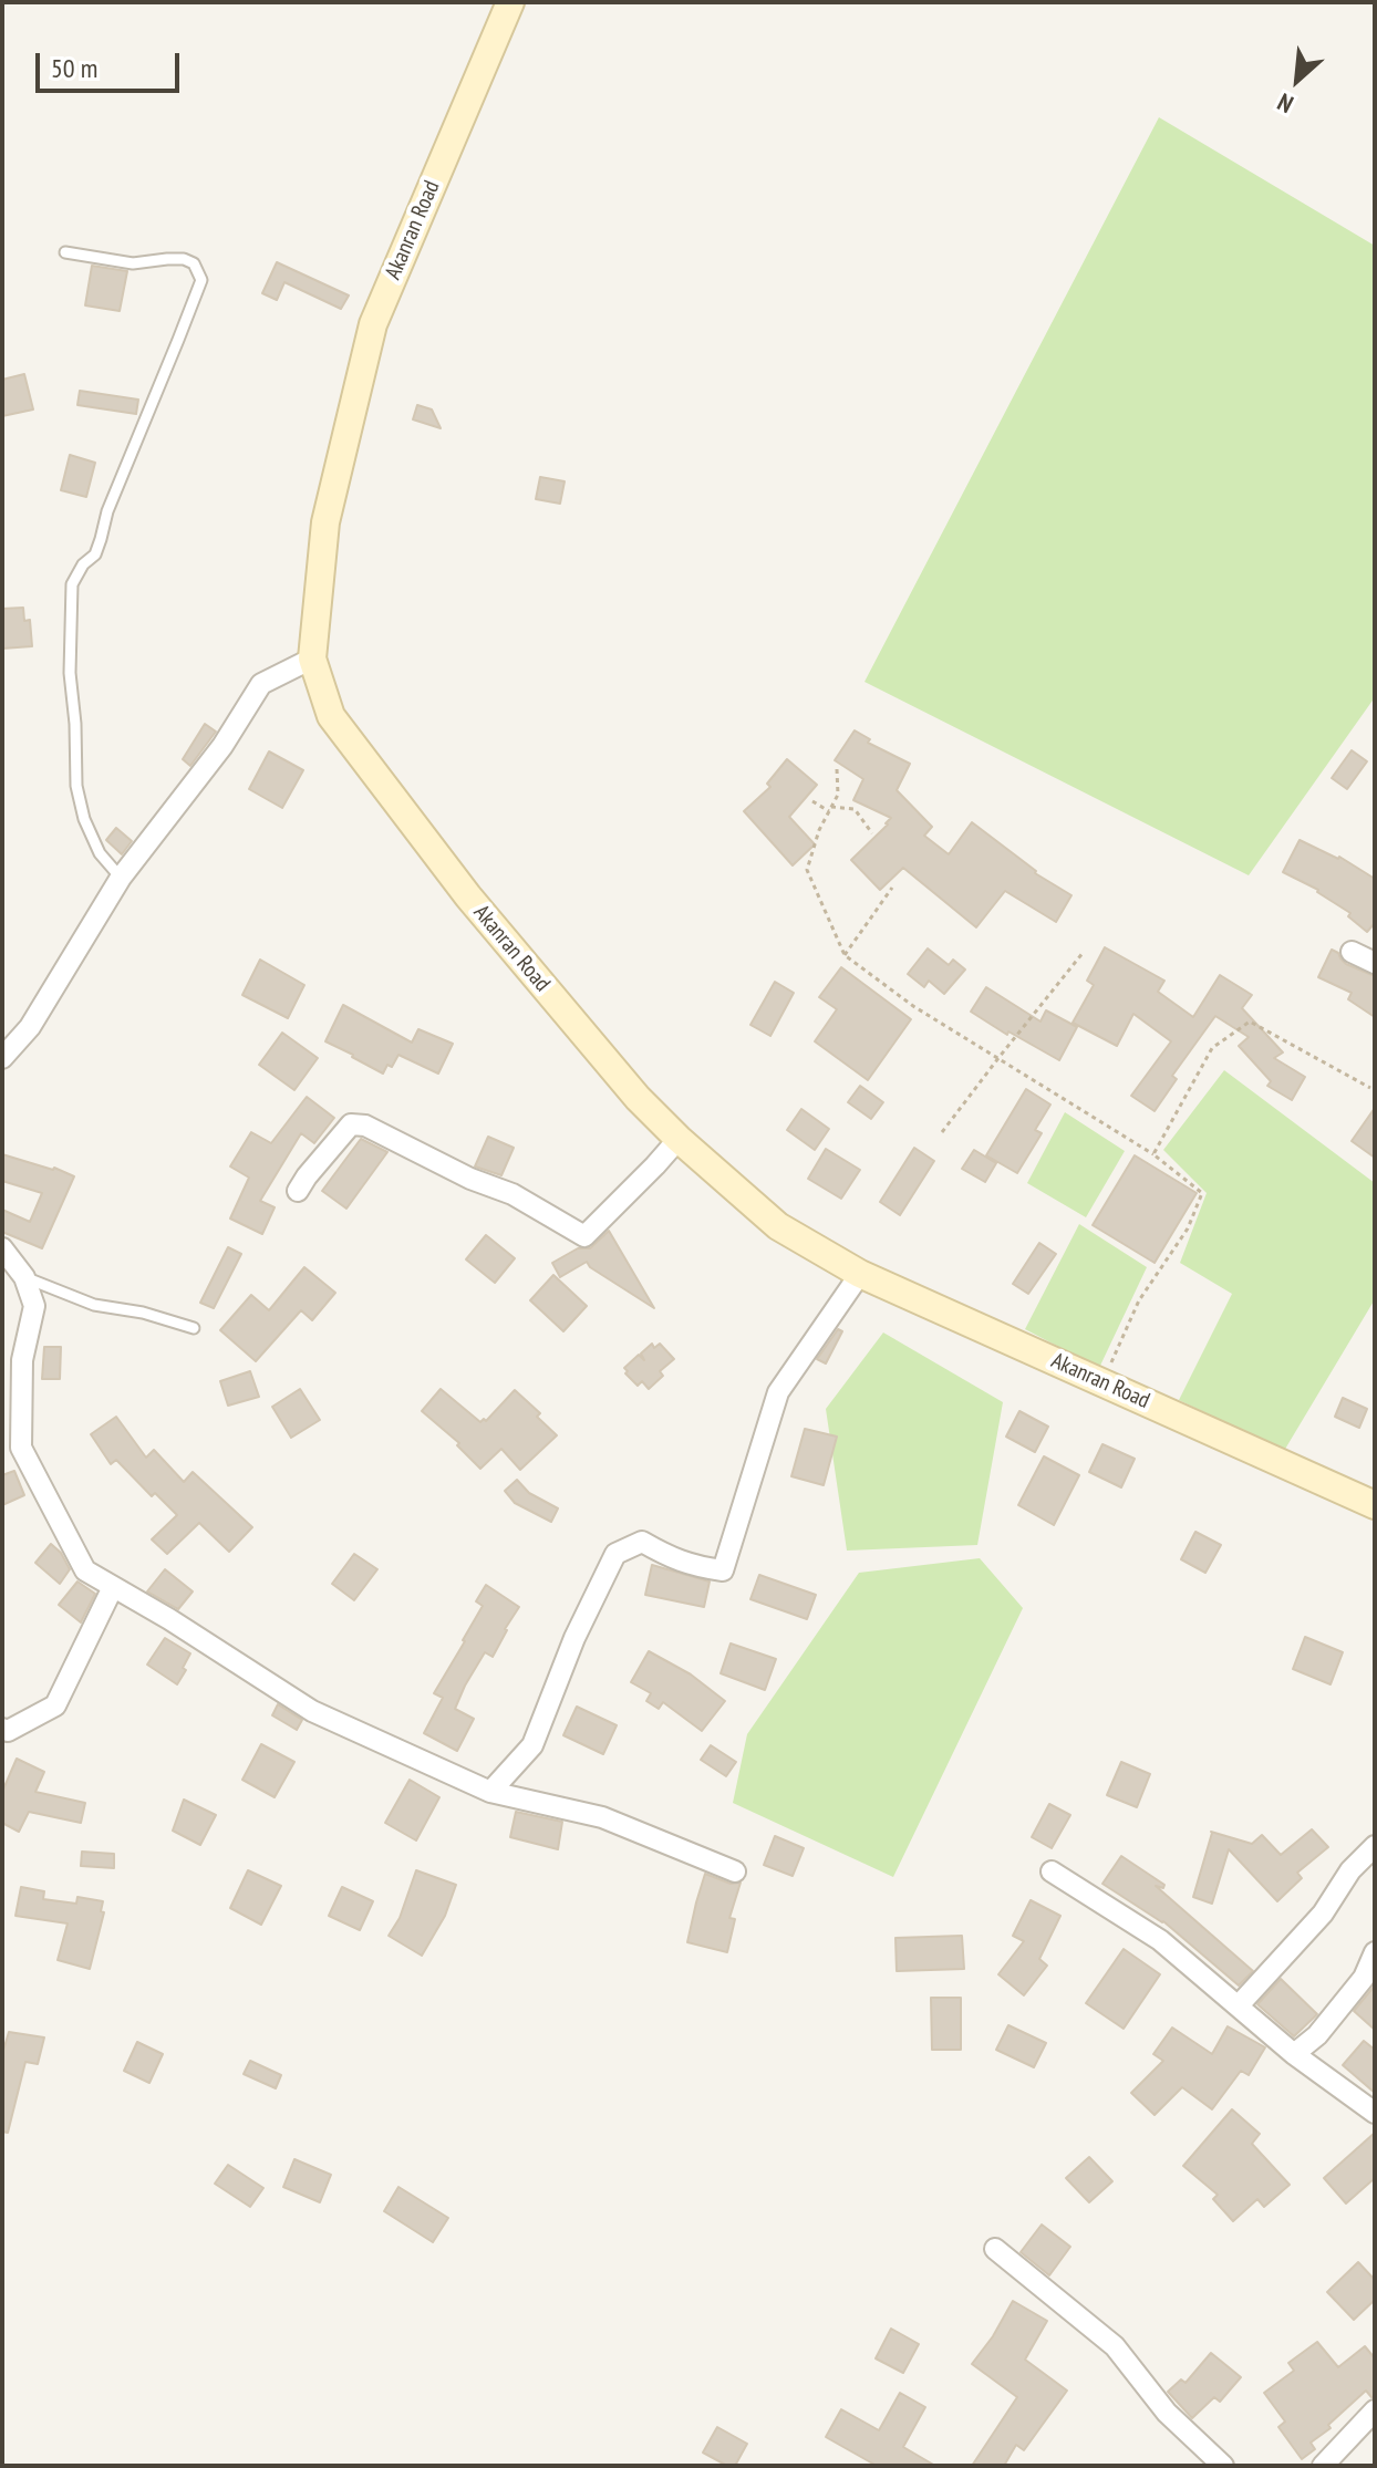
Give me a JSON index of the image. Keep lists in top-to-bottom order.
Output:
{
  "streets": {
    "main road": ["Akanran Road"]
  },
  "scale_bar": "50 m",
  "north": "bottom left"
}
